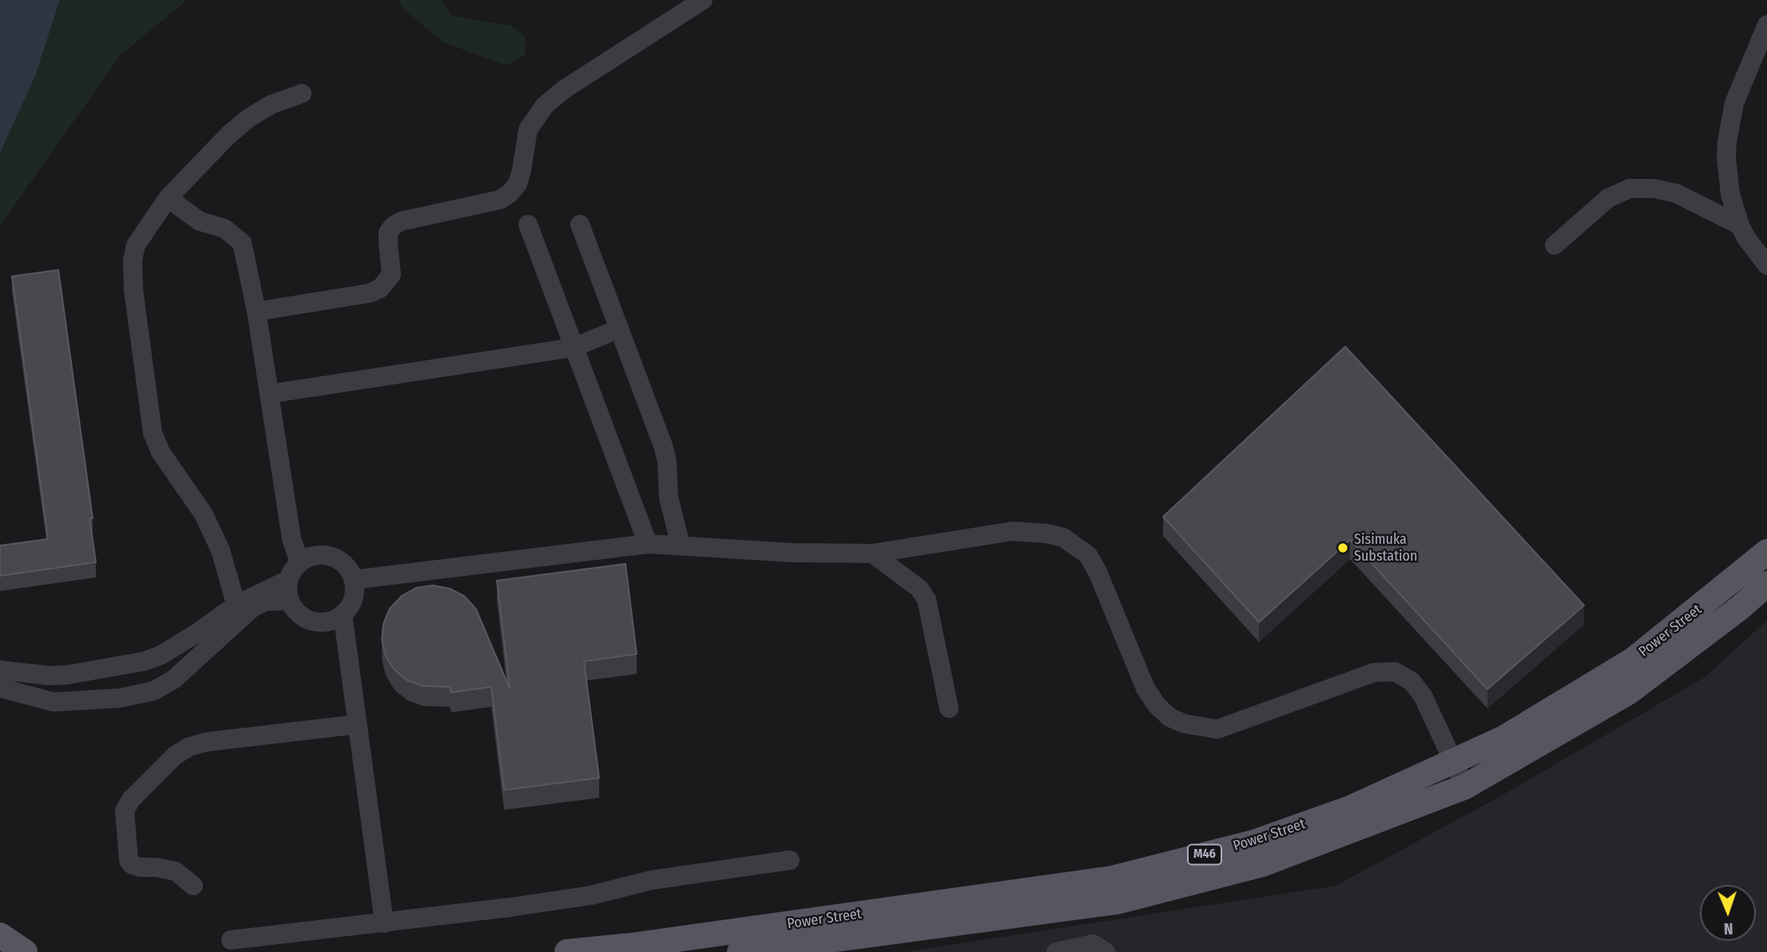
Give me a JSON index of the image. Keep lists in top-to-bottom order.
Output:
{
  "streets": {
    "main road": ["Power Street", "M46"]
  },
  "places": ["Sisimuka Substation"],
  "north": "bottom"
}
